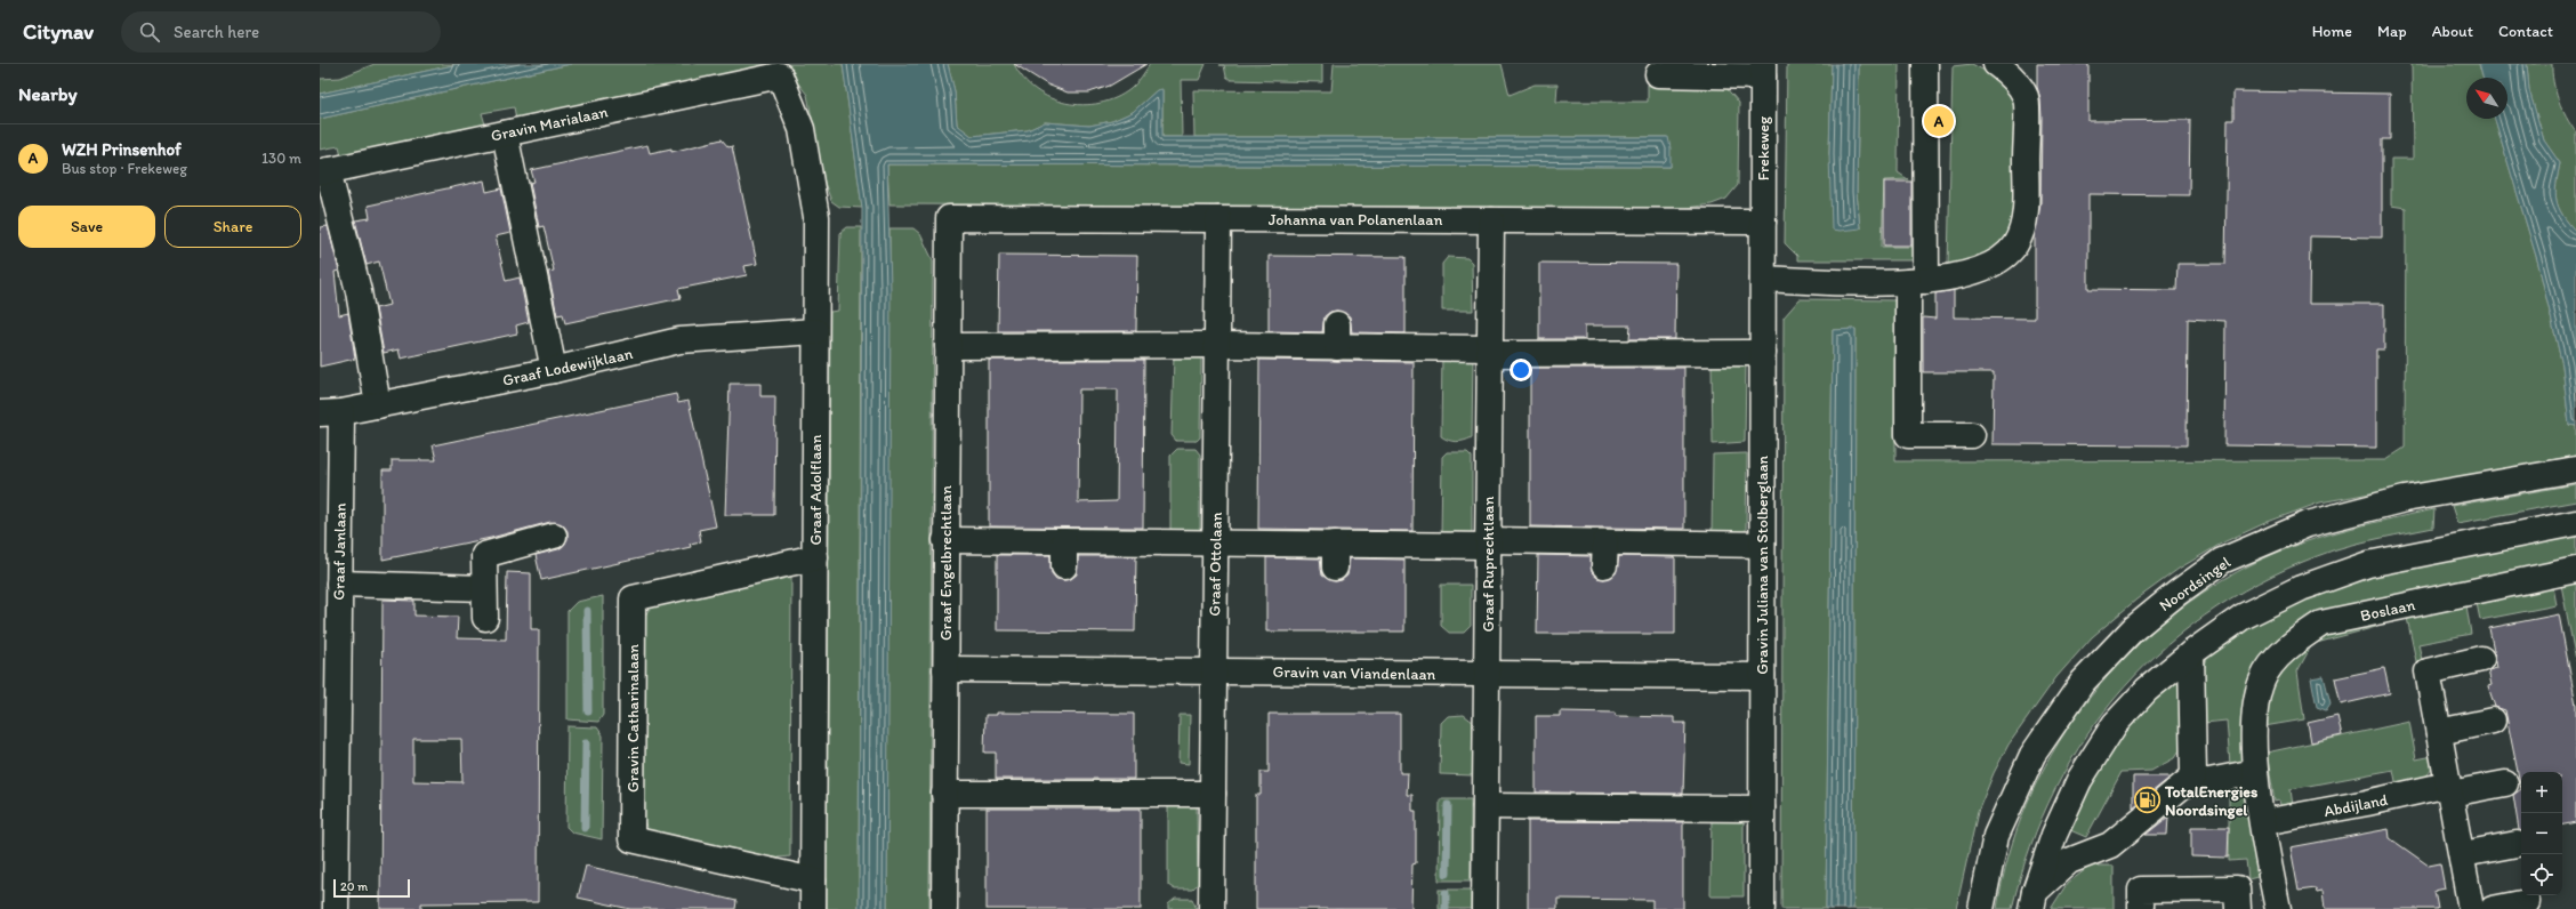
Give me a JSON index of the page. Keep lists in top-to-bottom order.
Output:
{
  "streets": {
    "street": [
      "Gravin Marialaan",
      "Frekeweg",
      "Johanna van Polanenlaan",
      "Graaf Lodewijklaan",
      "Graaf Adolflaan",
      "Graaf Janlaan",
      "Graaf Engelbrechtlaan",
      "Graaf Ottolaan",
      "Graaf Ruprechtlaan",
      "Gravin Juliana van Stolberglaan",
      "Noordsingel",
      "Boslaan",
      "Gravin van Viandenlaan",
      "Gravin Catharinalaan",
      "Abdijland"
    ]
  },
  "crossings": [
    ["Gravin Marialaan", "Graaf Adolflaan"],
    ["Frekeweg", "Johanna van Polanenlaan"],
    ["Frekeweg", "Gravin Juliana van Stolberglaan"],
    ["Johanna van Polanenlaan", "Graaf Engelbrechtlaan"],
    ["Johanna van Polanenlaan", "Graaf Ottolaan"],
    ["Johanna van Polanenlaan", "Graaf Ruprechtlaan"],
    ["Johanna van Polanenlaan", "Gravin Juliana van Stolberglaan"],
    ["Graaf Lodewijklaan", "Graaf Adolflaan"],
    ["Graaf Lodewijklaan", "Graaf Janlaan"],
    ["Graaf Adolflaan", "Gravin Catharinalaan"],
    ["Graaf Engelbrechtlaan", "Gravin van Viandenlaan"],
    ["Graaf Ottolaan", "Gravin van Viandenlaan"],
    ["Graaf Ruprechtlaan", "Gravin van Viandenlaan"],
    ["Gravin Juliana van Stolberglaan", "Gravin van Viandenlaan"],
    ["Boslaan", "Abdijland"]
  ],
  "places": {
    "fuel station": ["TotalEnergies Noordsingel"]
  },
  "scale_bar": "20 m",
  "north": "top left",
  "page": {
    "header": "Citynav",
    "search": "Search here",
    "nav": [
      "Home",
      "Map",
      "About",
      "Contact"
    ],
    "heading": "Nearby",
    "pins": "A",
    "list": [
      {
        "mark": "A",
        "name": "WZH Prinsenhof",
        "note": "Bus stop · Frekeweg",
        "value": "130 m"
      }
    ],
    "buttons": ["Save", "Share"],
    "map_buttons": ["+", "−"],
    "scale": "20 m"
  }
}
